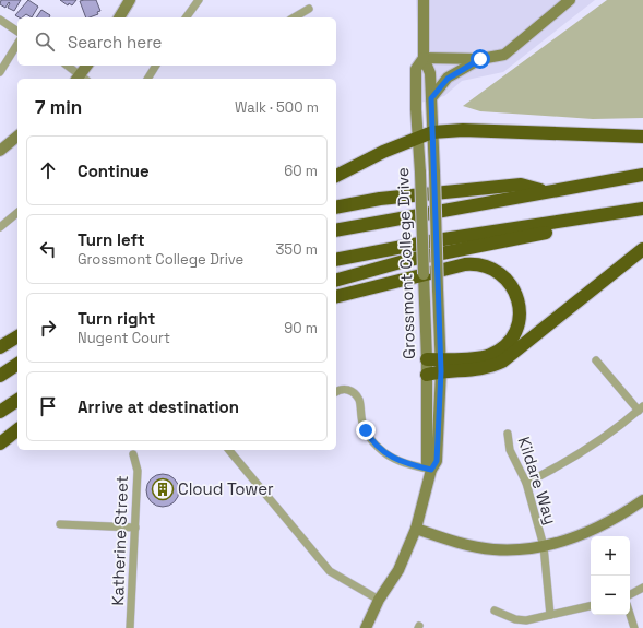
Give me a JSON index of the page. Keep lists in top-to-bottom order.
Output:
{
  "streets": {
    "main road": ["Grossmont College Drive"],
    "street": ["Kildare Way", "Katherine Street"]
  },
  "places": {
    "building": ["Cloud Tower"]
  },
  "page": {
    "search": "Search here",
    "heading": ["7 min", "Walk · 500 m"],
    "list": [
      ["Continue", "60 m"],
      ["Turn left", "Grossmont College Drive", "350 m"],
      ["Turn right", "Nugent Court", "90 m"],
      "Arrive at destination"
    ],
    "map_buttons": ["+", "−"]
  }
}
